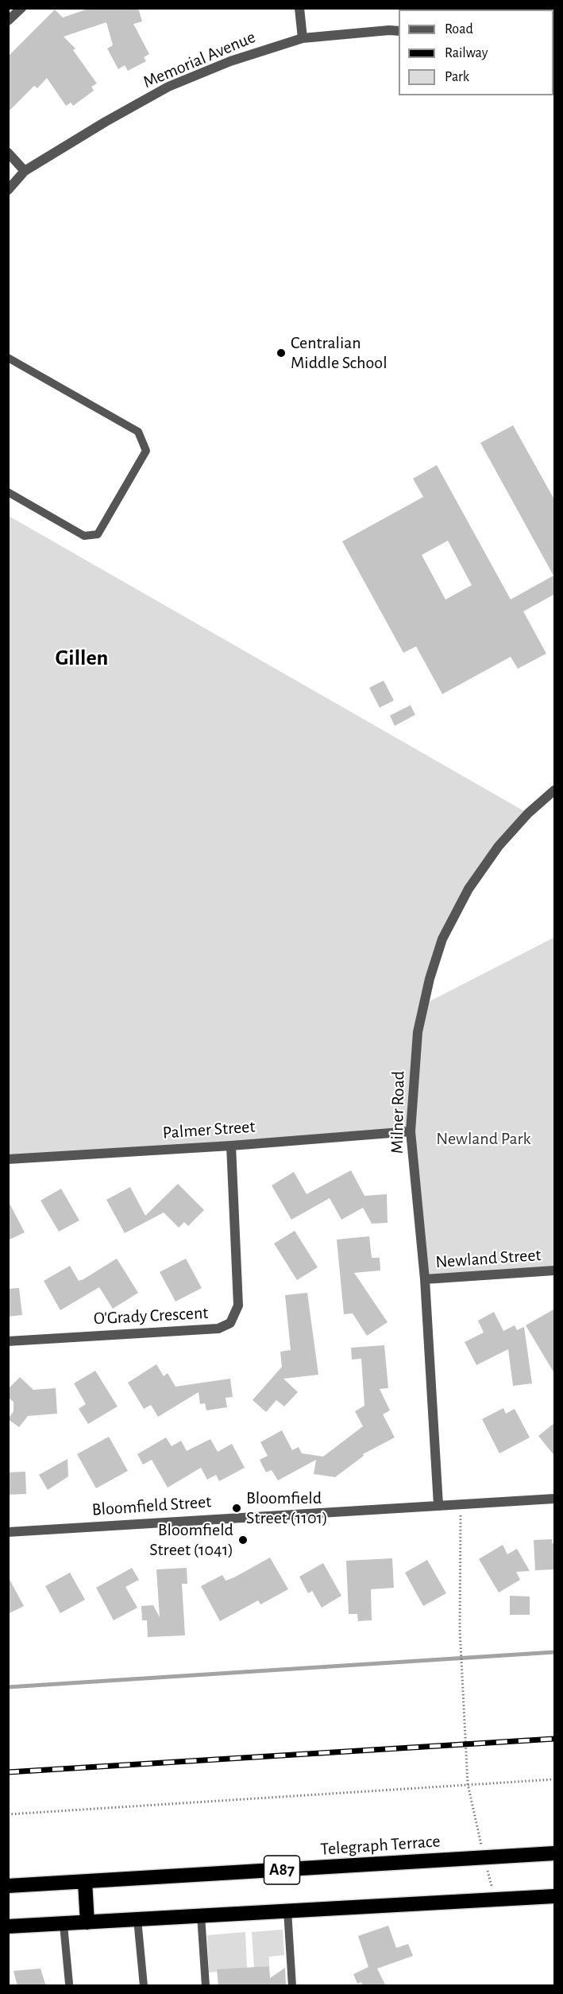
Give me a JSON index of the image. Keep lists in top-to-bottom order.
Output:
{
  "streets": {
    "highway": ["Telegraph Terrace", "A87"],
    "street": [
      "Memorial Avenue",
      "Milner Road",
      "Palmer Street",
      "Newland Street",
      "O'Grady Crescent",
      "Bloomfield Street"
    ]
  },
  "crossings": [
    ["Milner Road", "Palmer Street"],
    ["Milner Road", "Newland Street"],
    ["Milner Road", "Bloomfield Street"],
    ["Palmer Street", "O'Grady Crescent"]
  ],
  "districts": ["Gillen"],
  "parks": ["Newland Park"],
  "places": ["Centralian Middle School", "Bloomfield Street (1101)", "Bloomfield Street (1041)"],
  "legend": ["Road", "Railway", "Park"]
}
